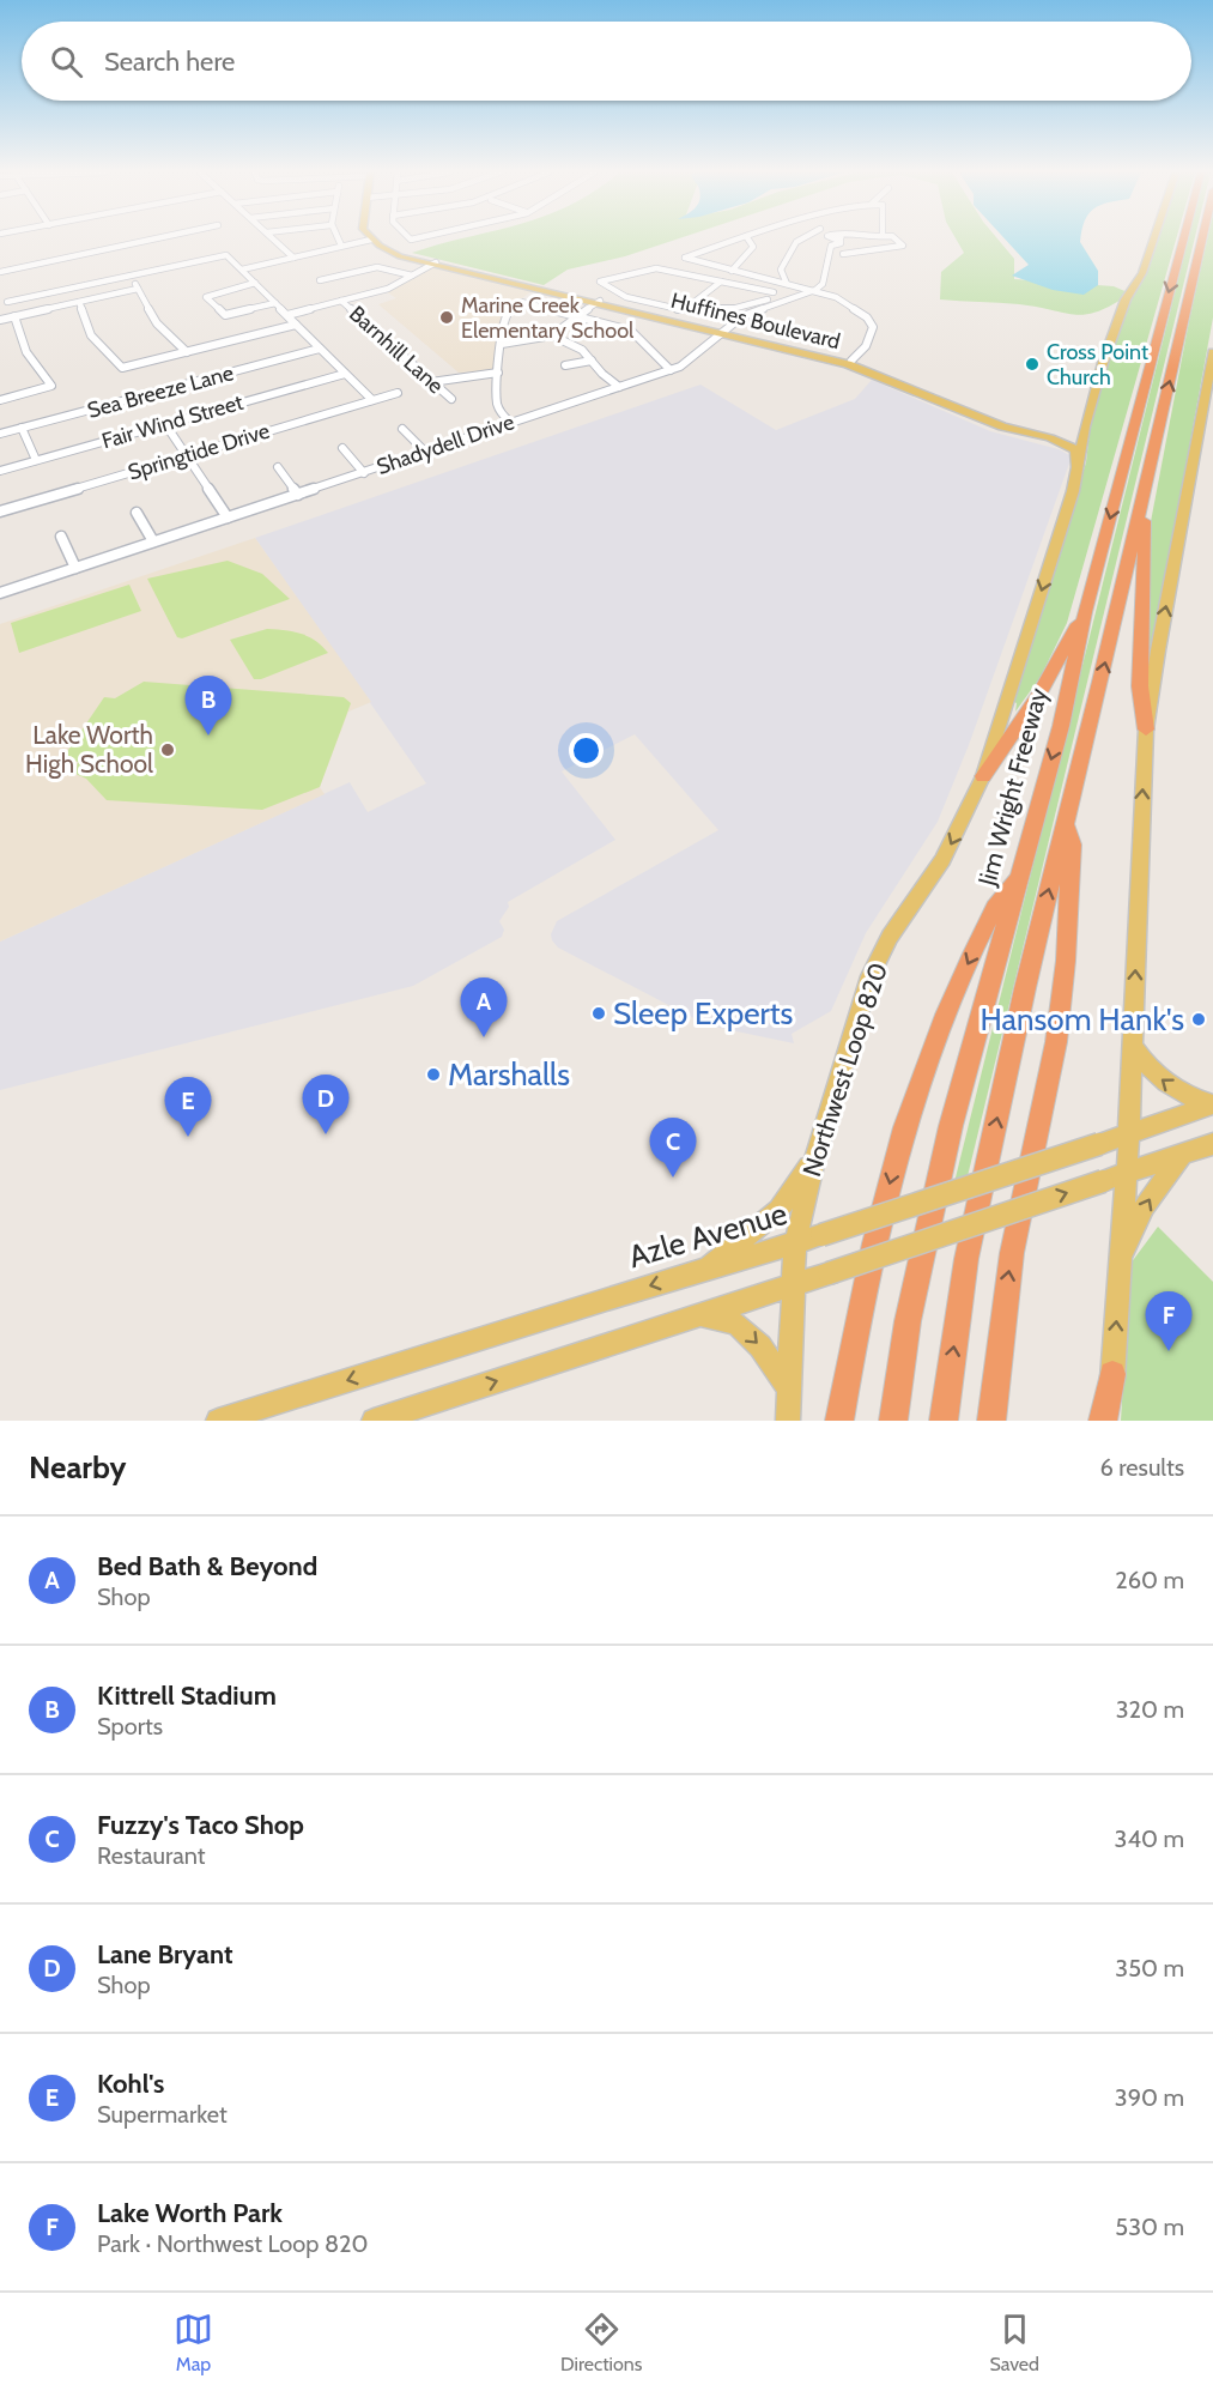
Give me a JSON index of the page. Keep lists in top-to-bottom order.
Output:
{
  "streets": {
    "highway": ["Jim Wright Freeway"],
    "main road": ["Huffines Boulevard", "Northwest Loop 820", "Azle Avenue"],
    "street": [
      "Barnhill Lane",
      "Sea Breeze Lane",
      "Fair Wind Street",
      "Shadydell Drive",
      "Springtide Drive"
    ]
  },
  "crossings": [
    ["Huffines Boulevard", "Shadydell Drive"],
    ["Huffines Boulevard", "Northwest Loop 820"],
    ["Northwest Loop 820", "Azle Avenue"]
  ],
  "one_way": ["Northwest Loop 820"],
  "places": [
    "Marine Creek Elementary School",
    "Cross Point Church",
    "Lake Worth High School",
    "Sleep Experts",
    "Hansom Hank's",
    "Marshalls"
  ],
  "page": {
    "search": "Search here",
    "pins": [
      "B",
      "A",
      "D",
      "E",
      "C",
      "F"
    ],
    "heading": ["Nearby", "6 results"],
    "list": [
      {
        "mark": "A",
        "name": "Bed Bath & Beyond",
        "note": "Shop",
        "value": "260 m"
      },
      {
        "mark": "B",
        "name": "Kittrell Stadium",
        "note": "Sports",
        "value": "320 m"
      },
      {
        "mark": "C",
        "name": "Fuzzy's Taco Shop",
        "note": "Restaurant",
        "value": "340 m"
      },
      {
        "mark": "D",
        "name": "Lane Bryant",
        "note": "Shop",
        "value": "350 m"
      },
      {
        "mark": "E",
        "name": "Kohl's",
        "note": "Supermarket",
        "value": "390 m"
      },
      {
        "mark": "F",
        "name": "Lake Worth Park",
        "note": "Park · Northwest Loop 820",
        "value": "530 m"
      }
    ],
    "nav": ["Map", "Directions", "Saved"]
  }
}
